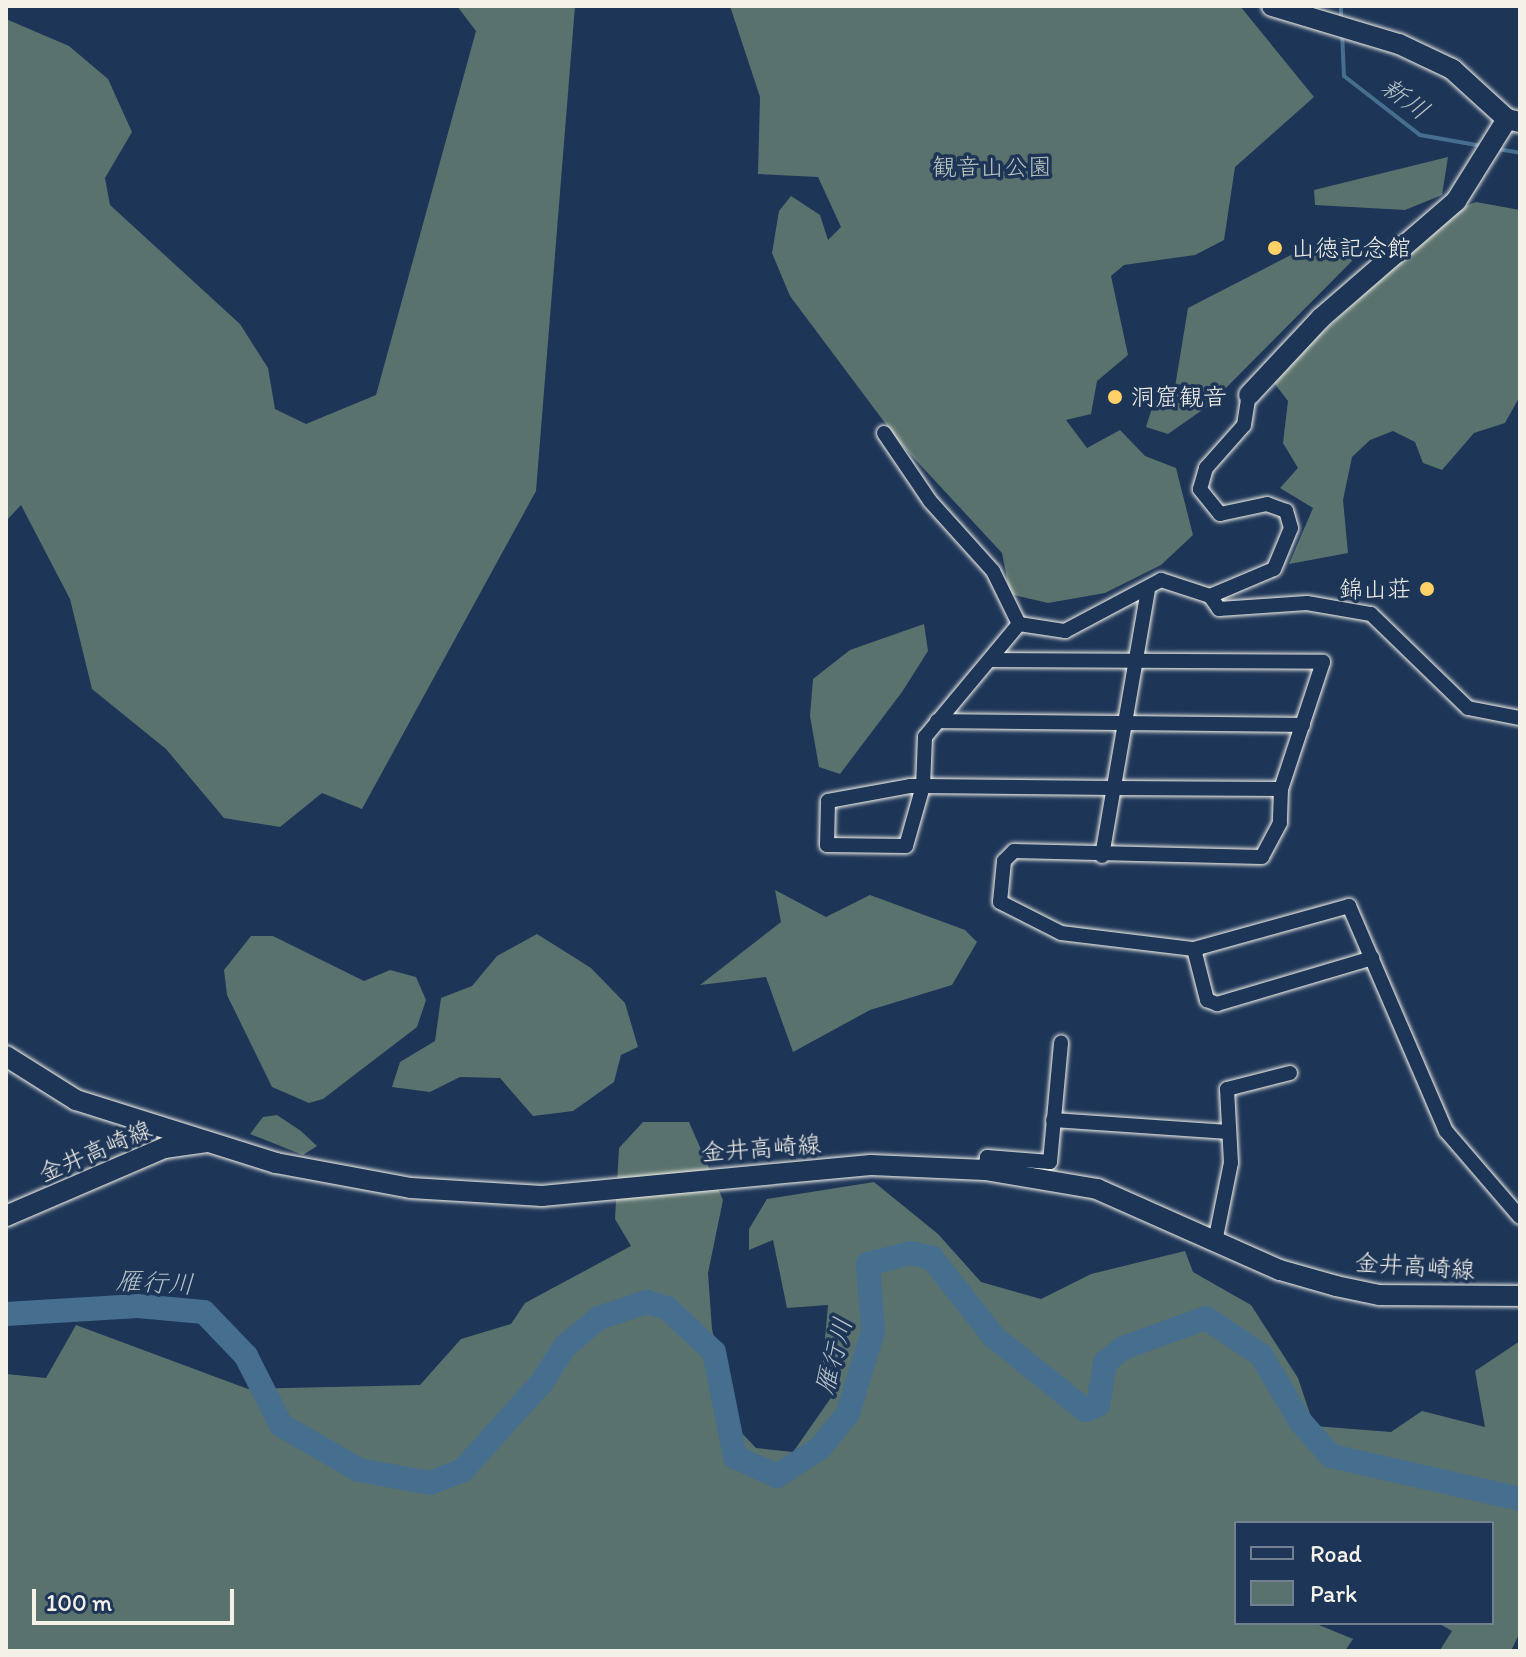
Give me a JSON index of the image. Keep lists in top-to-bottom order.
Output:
{
  "streets": {
    "main road": ["金井高崎線"]
  },
  "water": ["新川", "雁行川"],
  "parks": ["観音山公園"],
  "places": ["山徳記念館", "洞窟観音", "錦山荘"],
  "legend": ["Road", "Park"],
  "scale_bar": "100 m"
}
